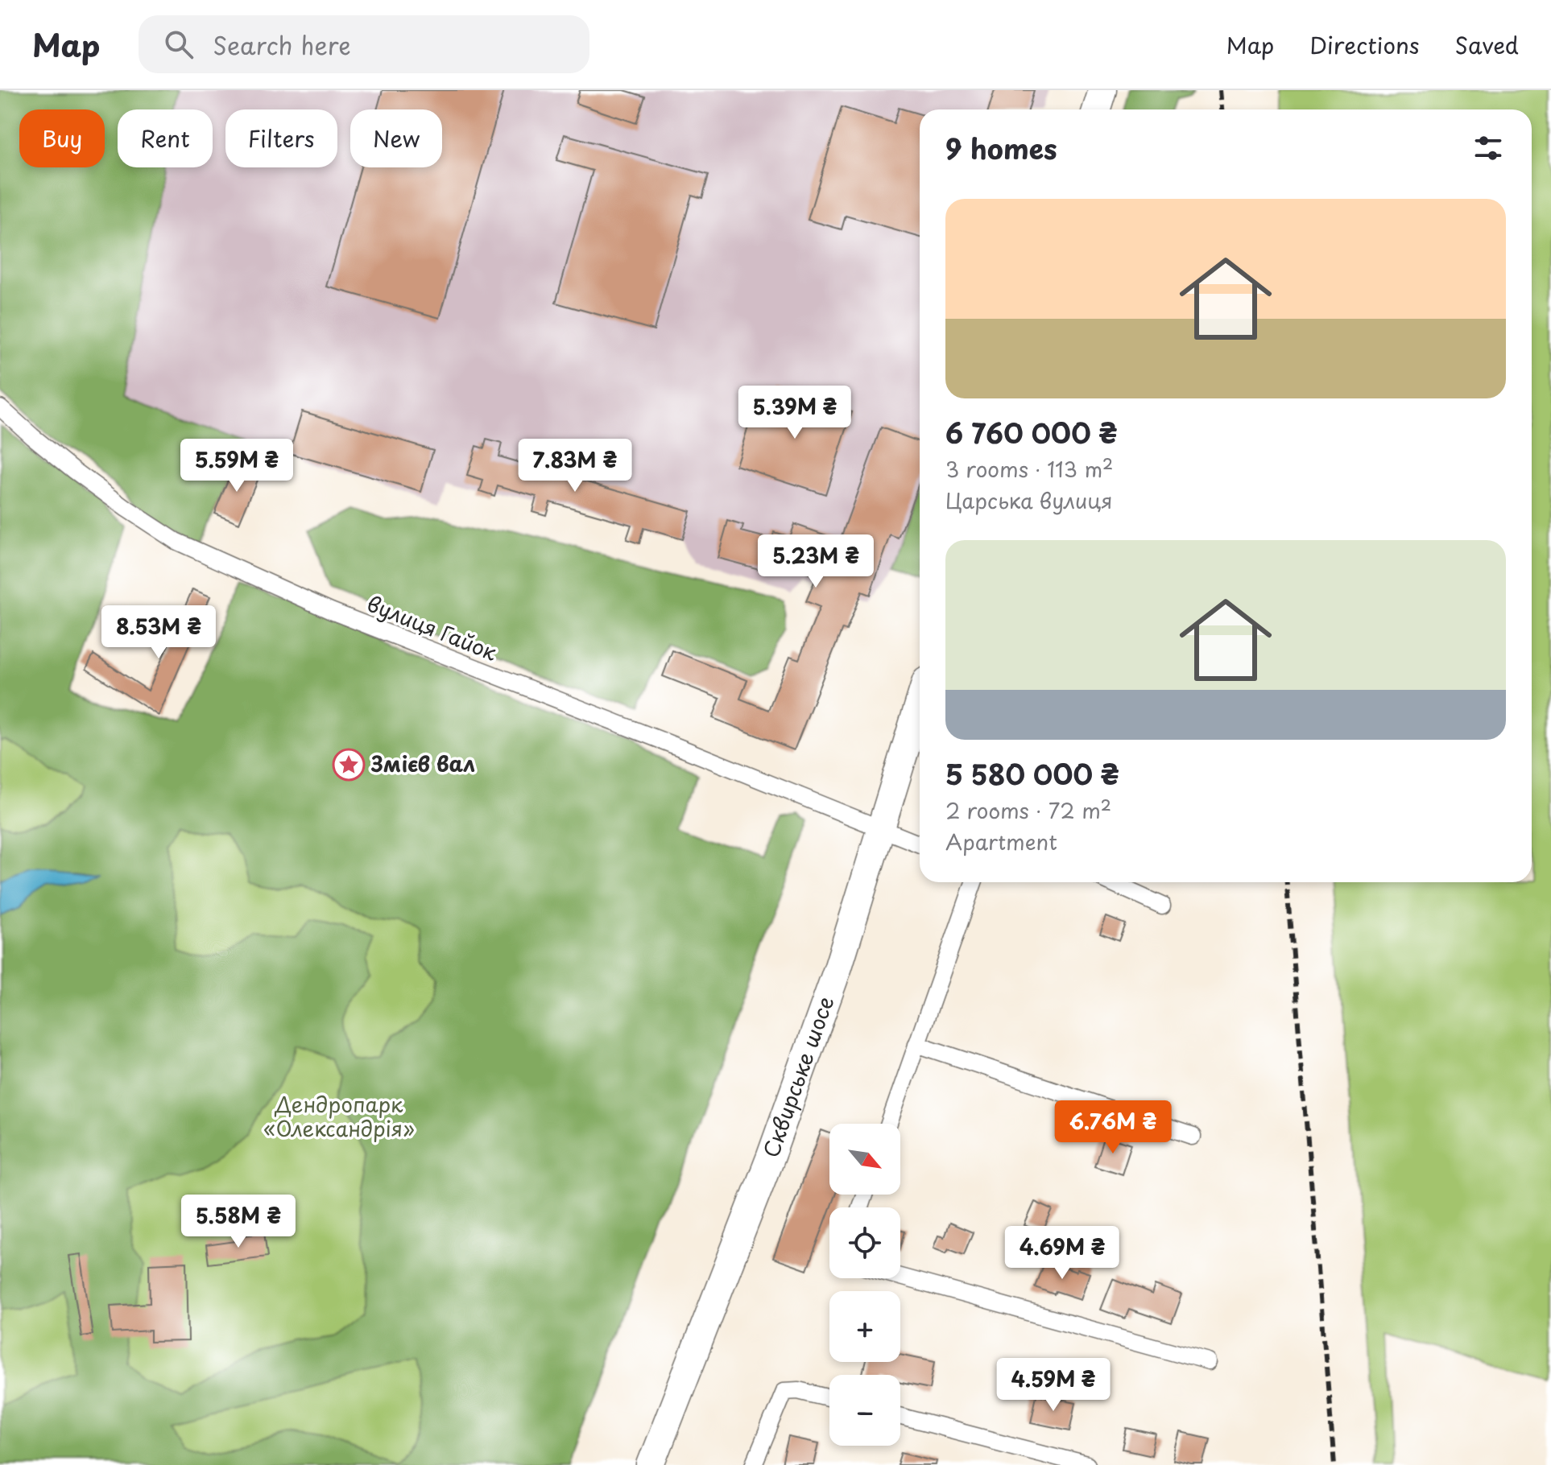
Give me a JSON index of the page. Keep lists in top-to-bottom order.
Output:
{
  "streets": {
    "main road": ["Сквирське шосе"],
    "street": ["вулиця Гайок"]
  },
  "crossings": [
    ["вулиця Гайок", "Сквирське шосе"]
  ],
  "parks": ["Дендропарк «Олександрія»"],
  "places": {
    "place": ["Змієв вал"]
  },
  "north": "bottom right",
  "page": {
    "header": "Map",
    "search": "Search here",
    "nav": ["Map", "Directions", "Saved"],
    "chip": [
      "Buy",
      "Rent",
      "Filters",
      "New"
    ],
    "heading": "9 homes",
    "list": [
      {
        "name": "6 760 000 ₴",
        "note": "3 rooms · 113 m² · Царська вулиця"
      },
      {
        "name": "5 580 000 ₴",
        "note": "2 rooms · 72 m² · Apartment"
      }
    ],
    "price": [
      "5.39M ₴",
      "5.59M ₴",
      "7.83M ₴",
      "5.23M ₴",
      "8.53M ₴",
      "6.76M ₴",
      "5.58M ₴",
      "4.69M ₴",
      "4.59M ₴"
    ],
    "map_buttons": ["+", "−"]
  }
}
